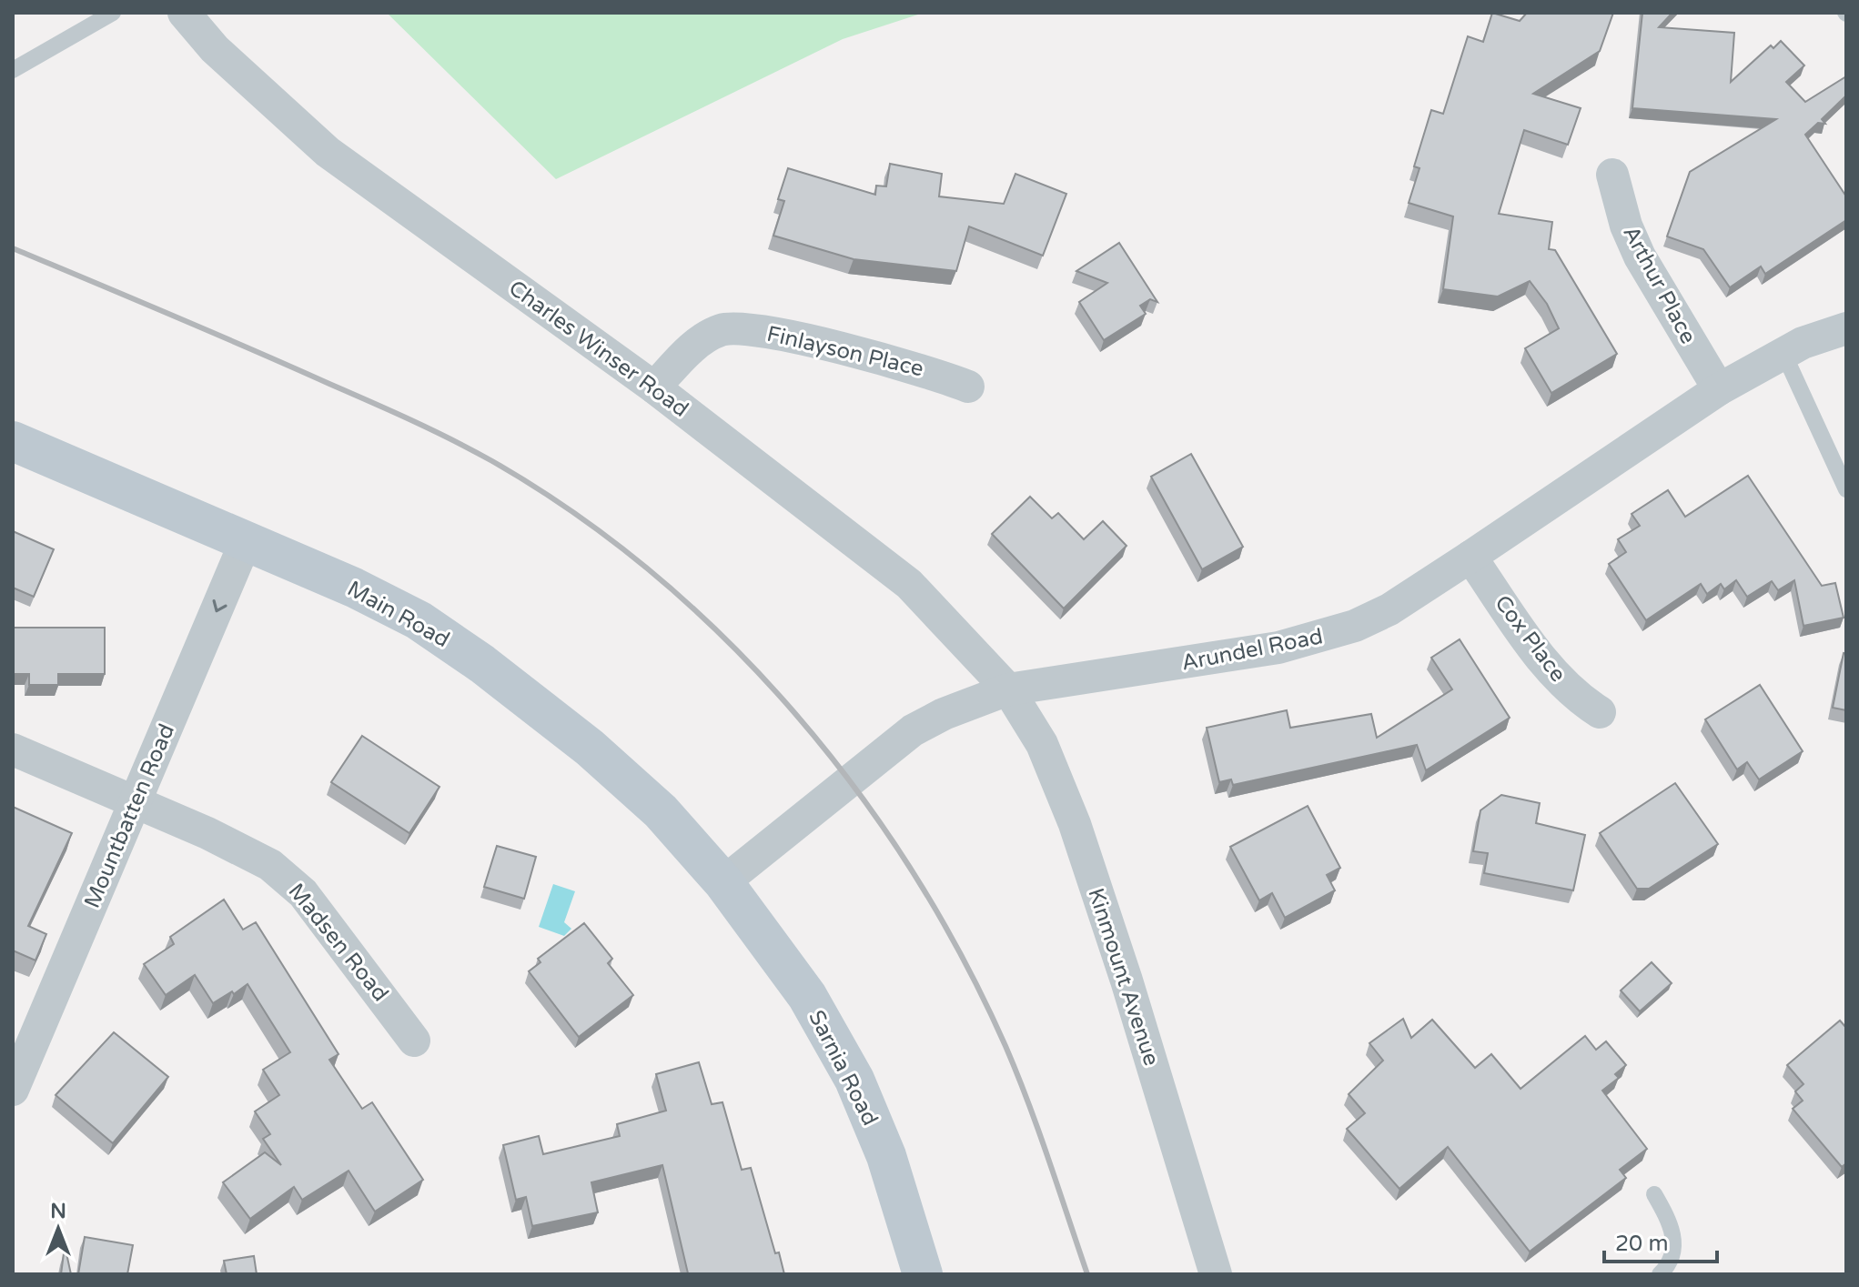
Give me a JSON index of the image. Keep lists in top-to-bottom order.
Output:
{
  "streets": {
    "main road": ["Main Road", "Sarnia Road"],
    "street": [
      "Arthur Place",
      "Charles Winser Road",
      "Finlayson Place",
      "Cox Place",
      "Arundel Road",
      "Mountbatten Road",
      "Madsen Road",
      "Kinmount Avenue"
    ]
  },
  "crossings": [
    ["Arthur Place", "Arundel Road"],
    ["Charles Winser Road", "Finlayson Place"],
    ["Charles Winser Road", "Arundel Road"],
    ["Charles Winser Road", "Kinmount Avenue"],
    ["Main Road", "Arundel Road"],
    ["Main Road", "Mountbatten Road"],
    ["Main Road", "Sarnia Road"],
    ["Cox Place", "Arundel Road"],
    ["Arundel Road", "Kinmount Avenue"],
    ["Arundel Road", "Sarnia Road"],
    ["Mountbatten Road", "Madsen Road"]
  ],
  "one_way": ["Mountbatten Road"],
  "scale_bar": "20 m",
  "north": "top"
}
